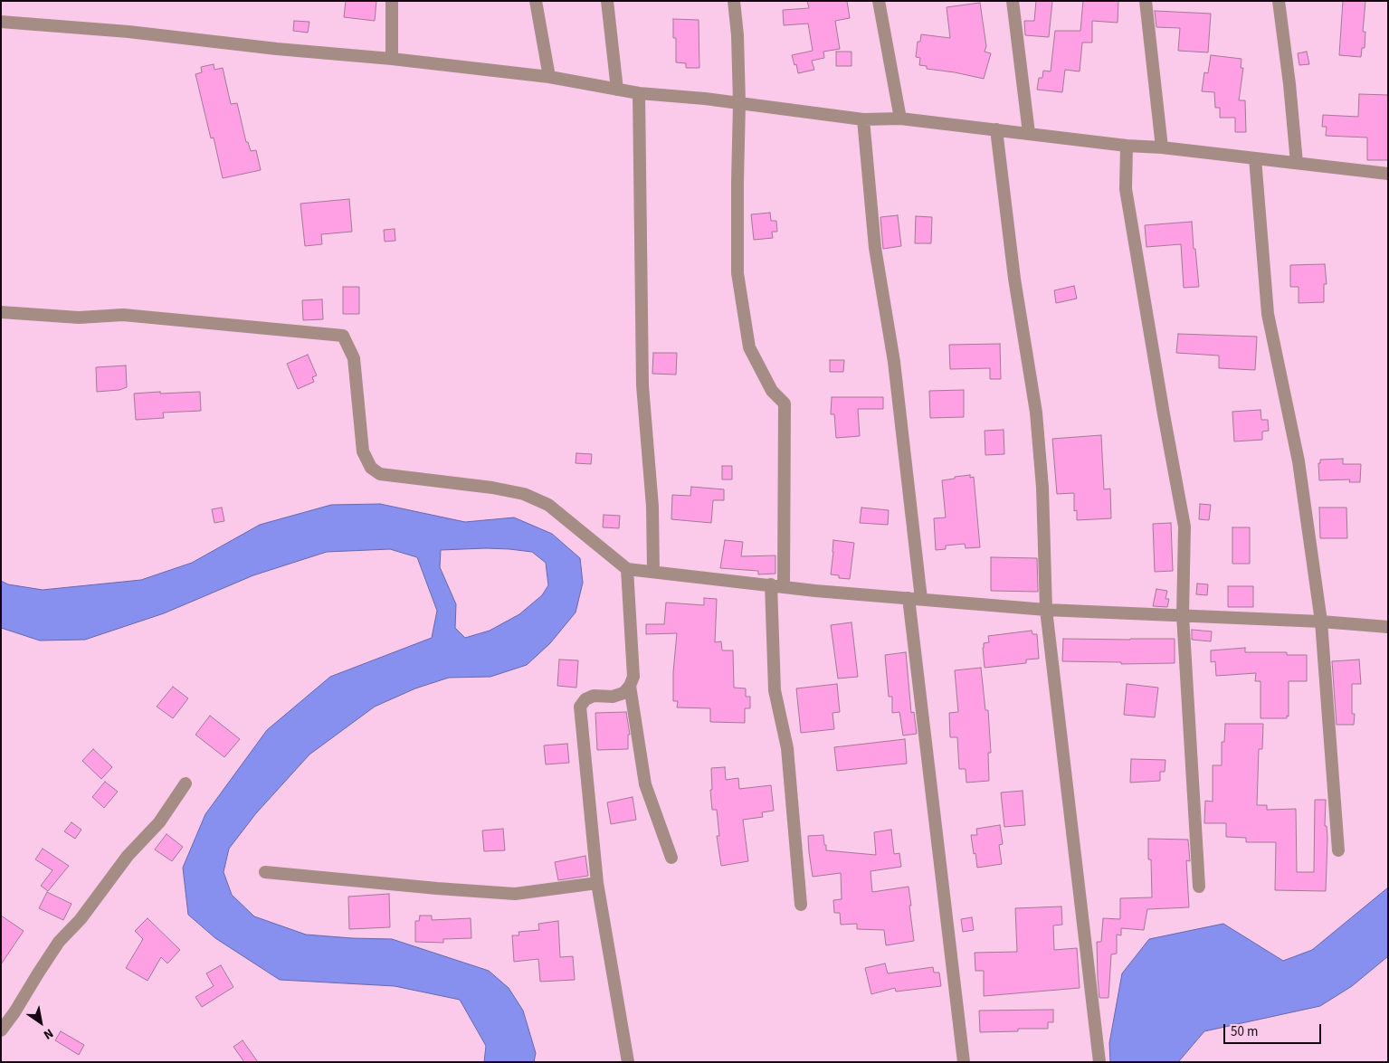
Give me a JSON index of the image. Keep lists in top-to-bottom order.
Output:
{
  "scale_bar": "50 m",
  "north": "bottom right"
}
